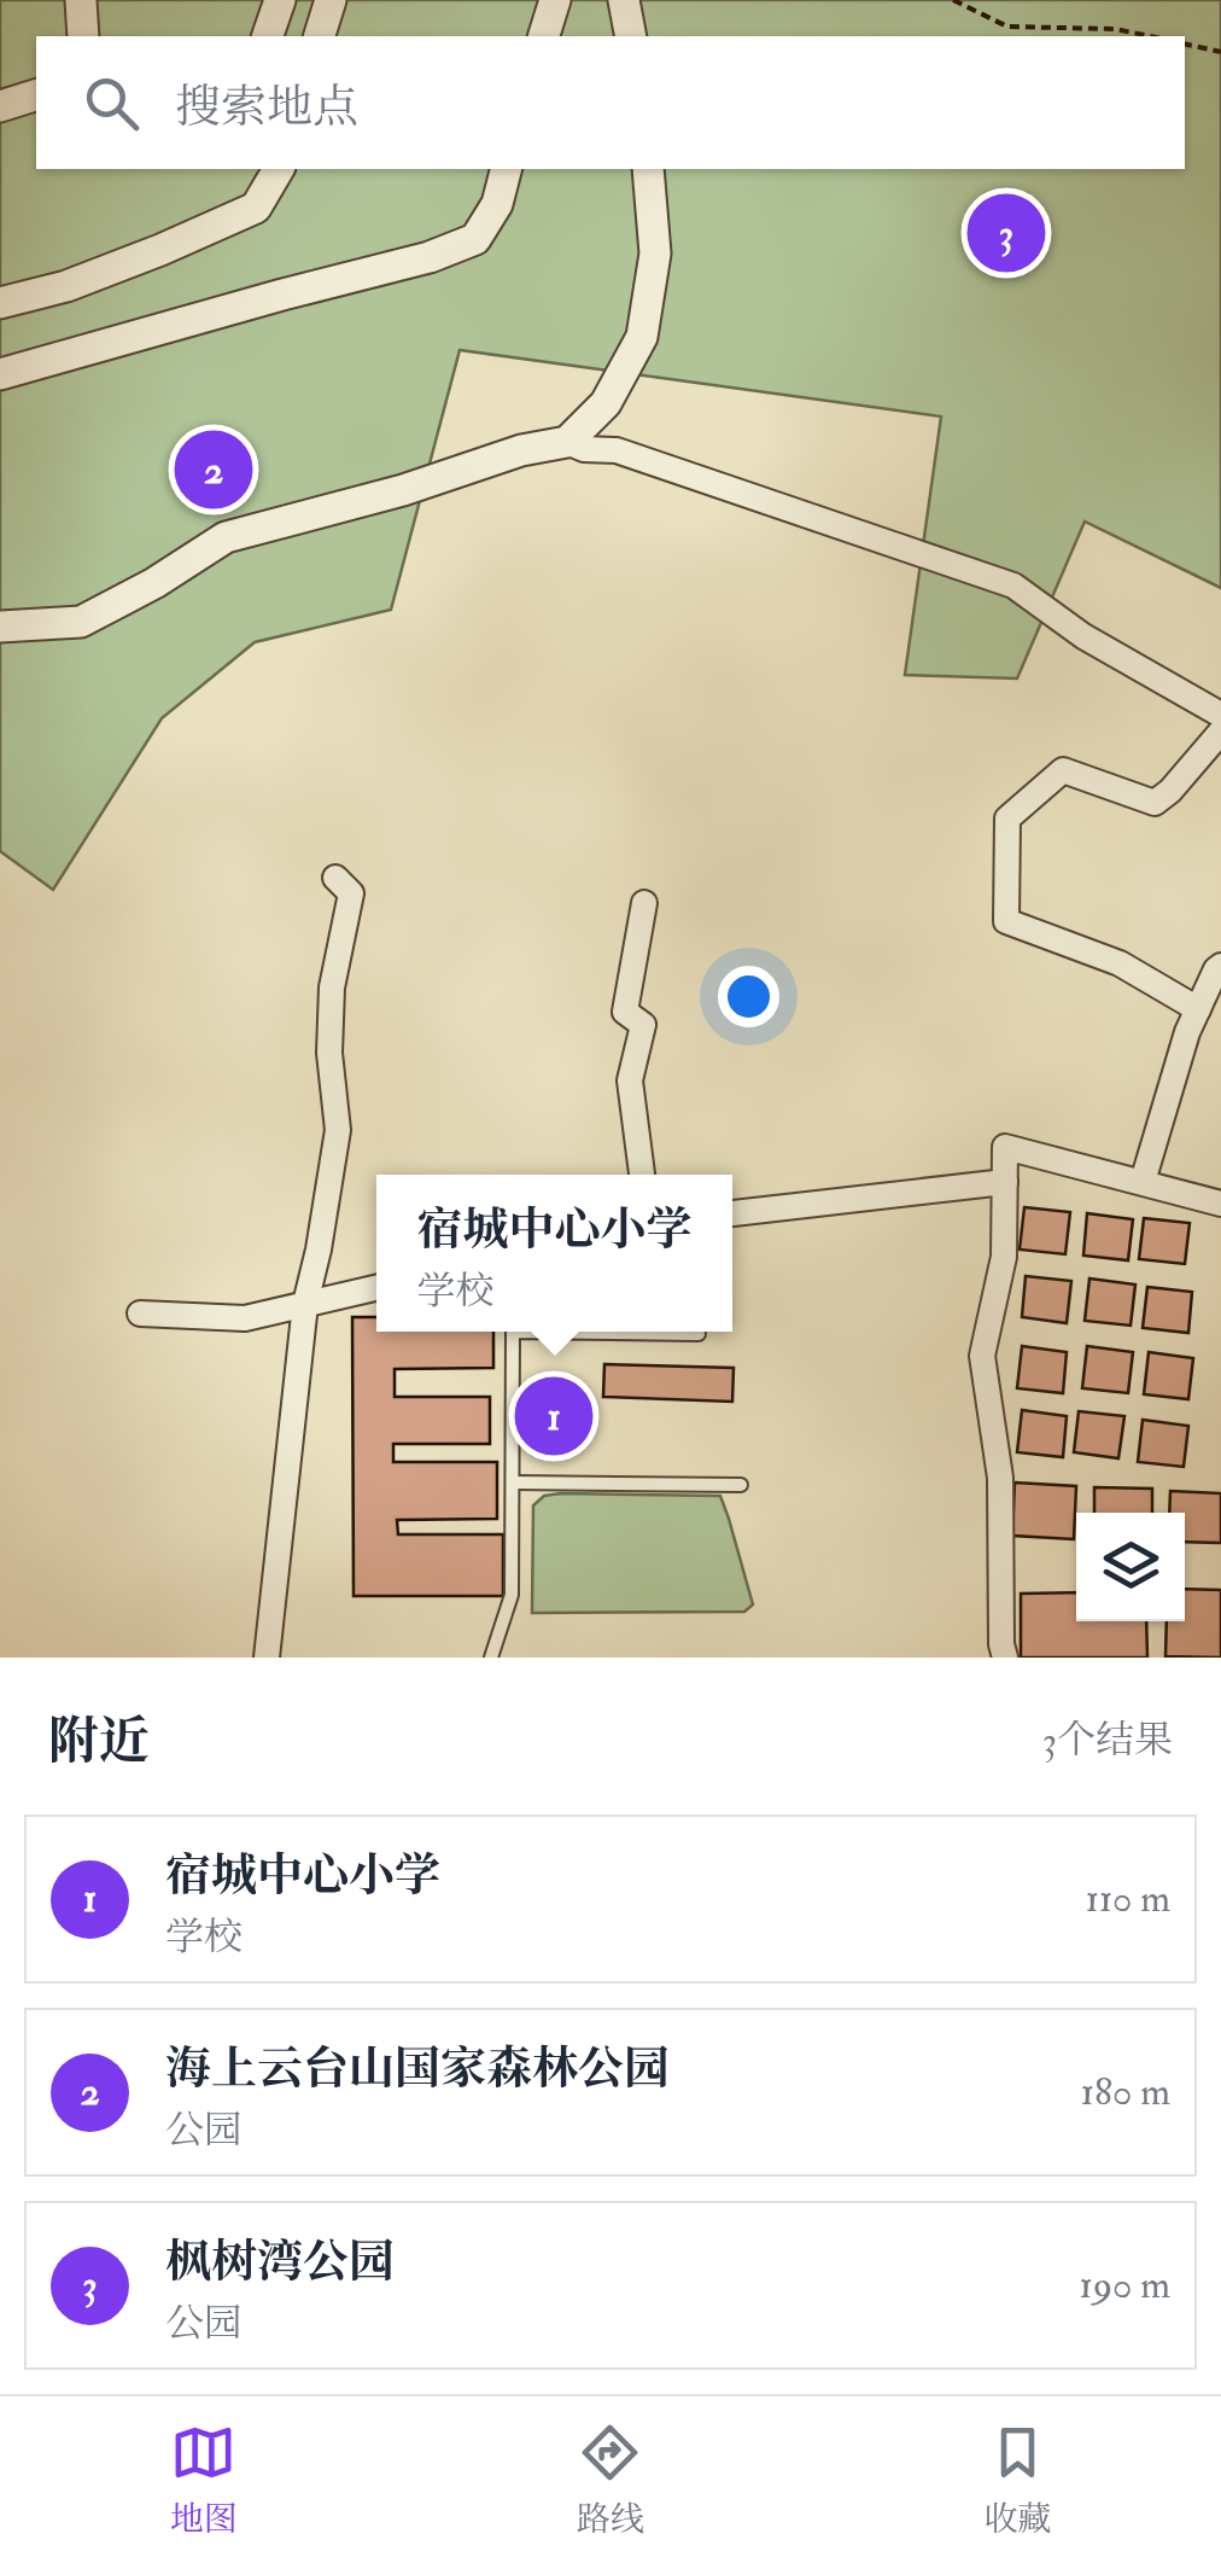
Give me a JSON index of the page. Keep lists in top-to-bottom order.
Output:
{
  "page": {
    "search": "搜索地点",
    "pins": ["3", "2", "1"],
    "popup": ["宿城中心小学", "学校"],
    "heading": ["附近", "3个结果"],
    "list": [
      {
        "mark": "1",
        "name": "宿城中心小学",
        "note": "学校",
        "value": "110 m"
      },
      {
        "mark": "2",
        "name": "海上云台山国家森林公园",
        "note": "公园",
        "value": "180 m"
      },
      {
        "mark": "3",
        "name": "枫树湾公园",
        "note": "公园",
        "value": "190 m"
      }
    ],
    "nav": ["地图", "路线", "收藏"]
  }
}
